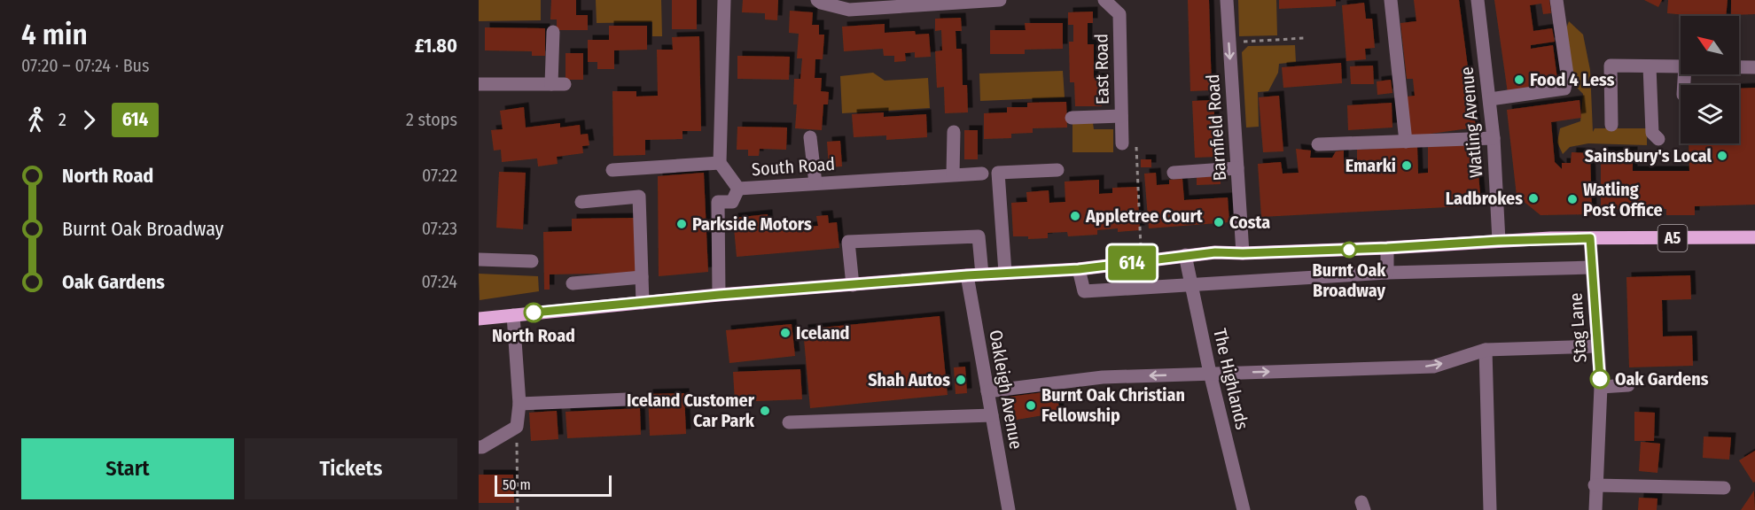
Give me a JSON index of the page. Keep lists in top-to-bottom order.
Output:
{
  "streets": {
    "main road": ["A5"],
    "street": [
      "East Road",
      "Watling Avenue",
      "Barnfield Road",
      "South Road",
      "Stag Lane",
      "The Highlands",
      "Oakleigh Avenue"
    ]
  },
  "crossings": [
    ["Watling Avenue", "A5"],
    ["Barnfield Road", "A5"],
    ["A5", "Stag Lane"],
    ["A5", "The Highlands"],
    ["A5", "Oakleigh Avenue"]
  ],
  "one_way": ["Barnfield Road"],
  "places": [
    "Food 4 Less",
    "Sainsbury's Local",
    "Emarki",
    "Ladbrokes",
    "Watling Post Office",
    "Appletree Court",
    "Costa",
    "Parkside Motors",
    "Burnt Oak Broadway",
    "North Road",
    "Iceland",
    "Oak Gardens",
    "Shah Autos",
    "Burnt Oak Christian Fellowship",
    "Iceland Customer Car Park"
  ],
  "lines": ["bus line 614"],
  "scale_bar": "50 m",
  "north": "top left",
  "page": {
    "heading": ["4 min", "07:20 – 07:24 · Bus", "£1.80"],
    "on_map": "614",
    "legs": ["2", "614", "2 stops"],
    "list": [
      {
        "name": "North Road",
        "value": "07:22"
      },
      {
        "name": "Burnt Oak Broadway",
        "value": "07:23"
      },
      {
        "name": "Oak Gardens",
        "value": "07:24"
      }
    ],
    "buttons": ["Start", "Tickets"],
    "scale": "50 m"
  }
}
